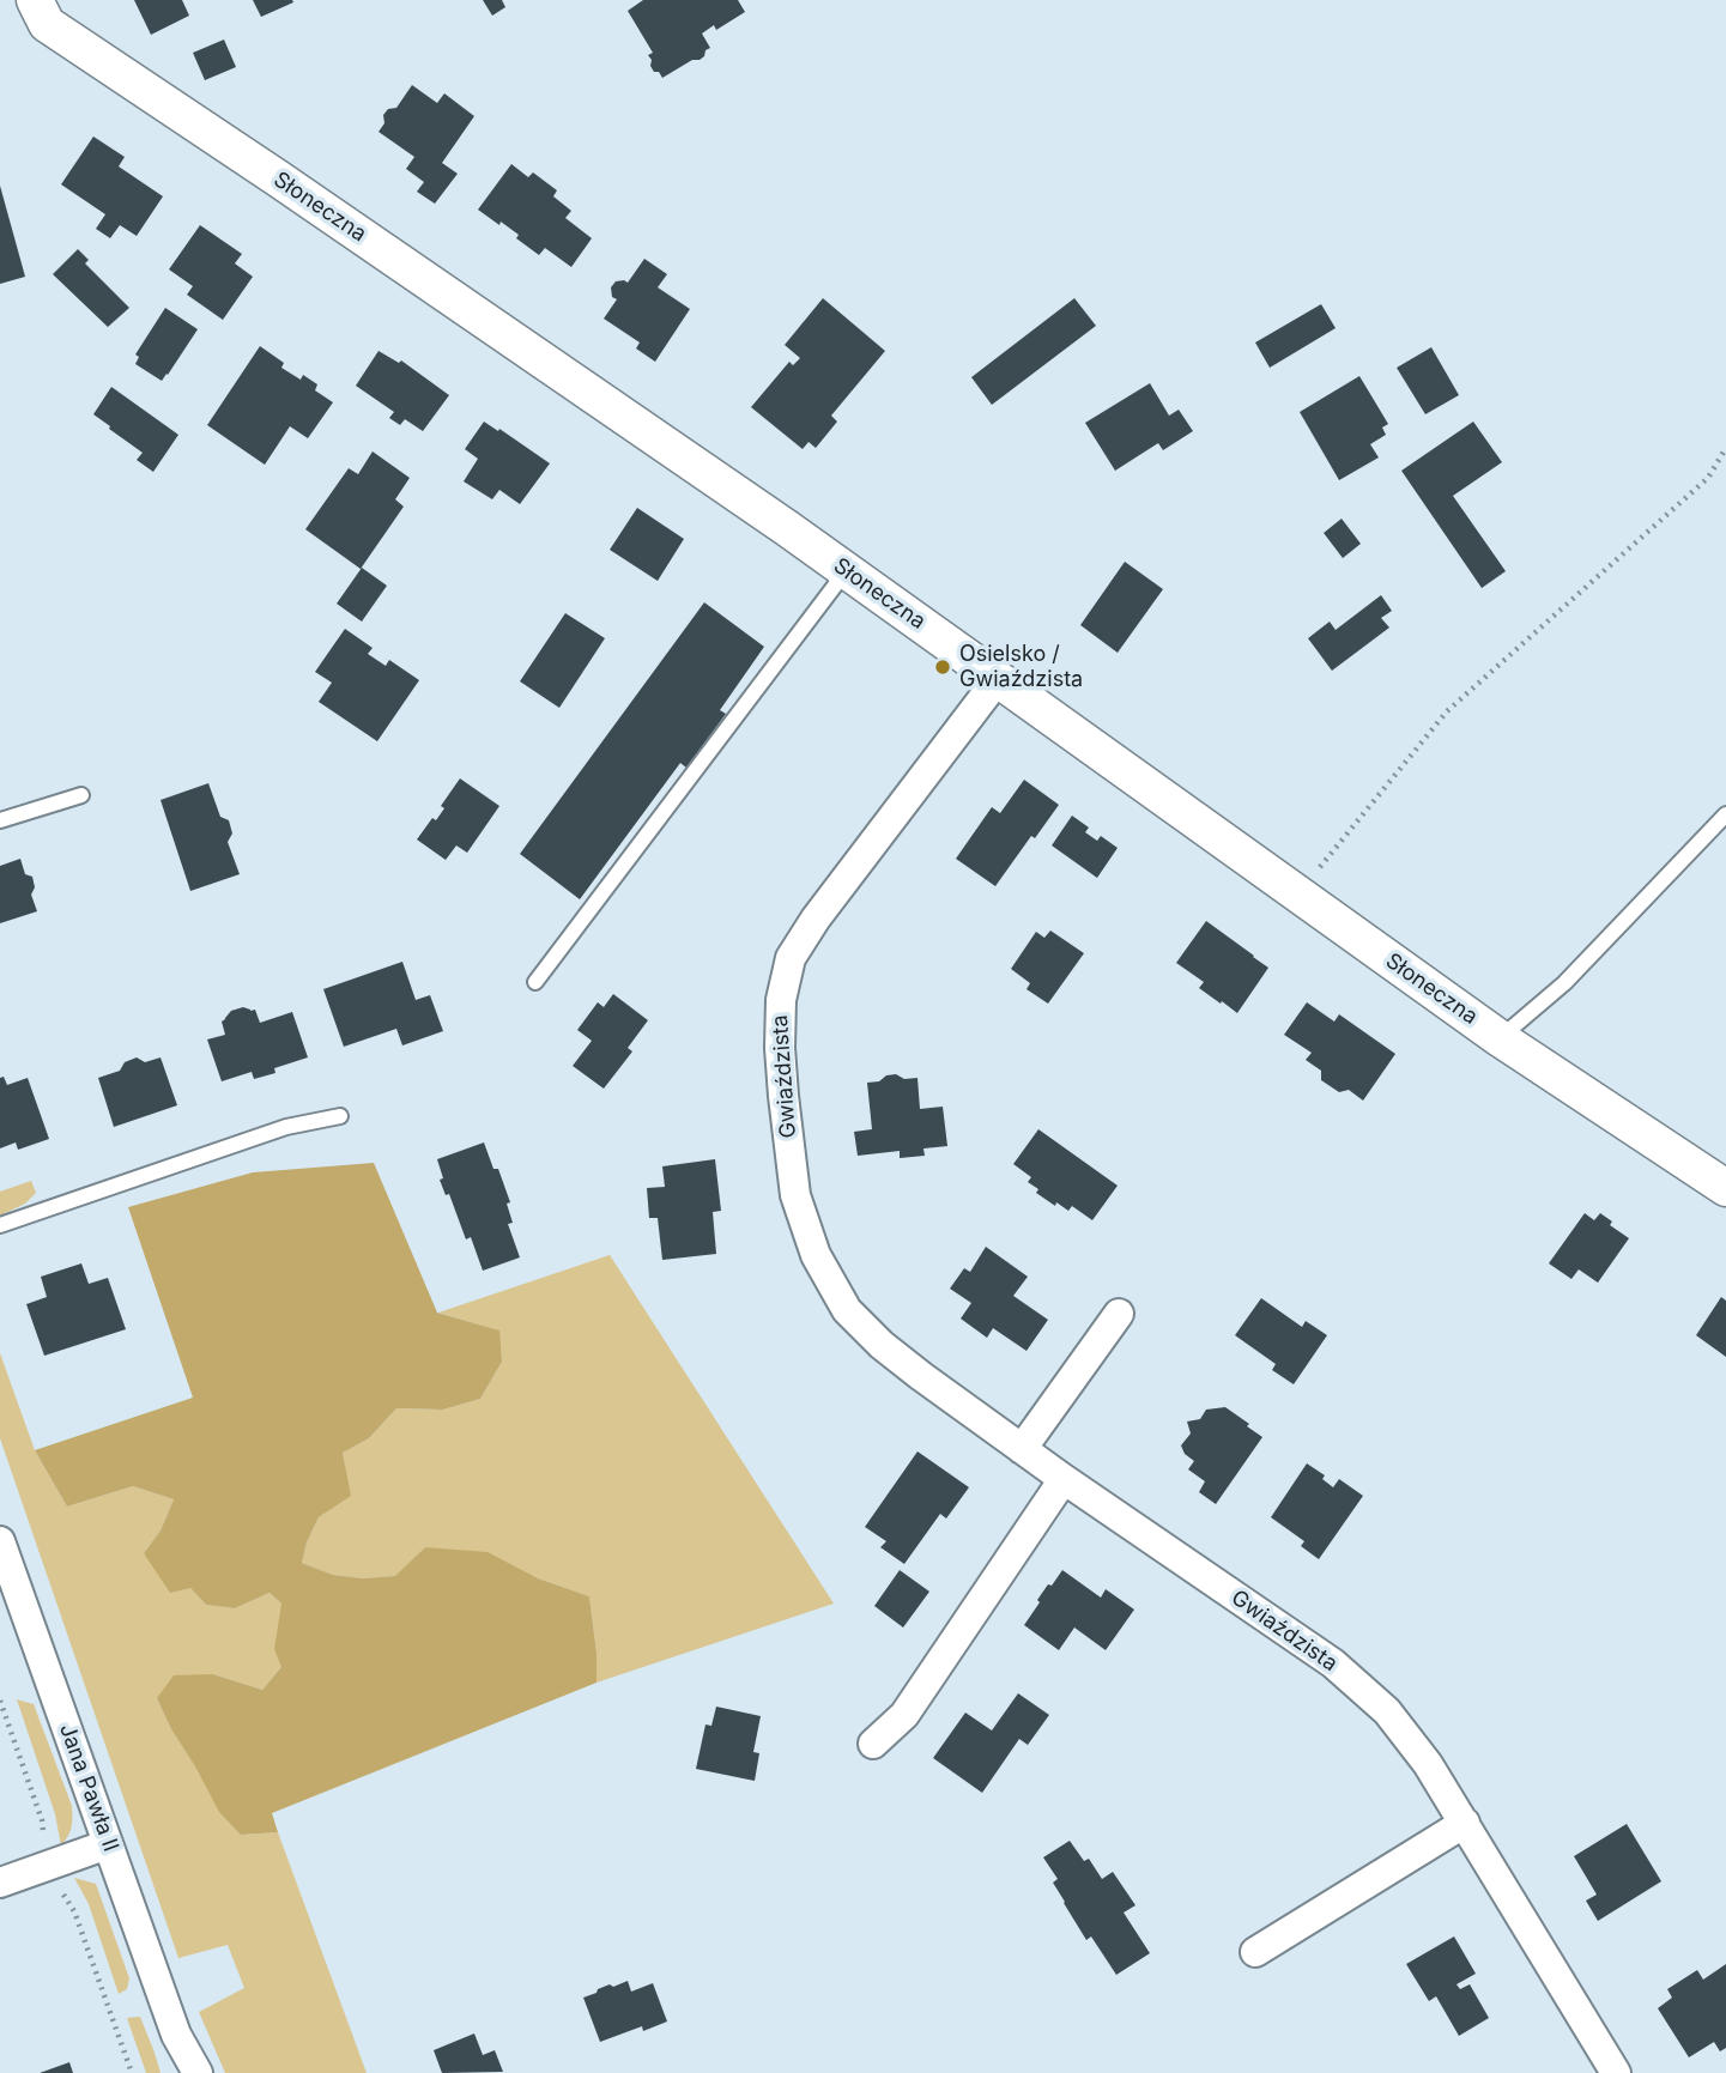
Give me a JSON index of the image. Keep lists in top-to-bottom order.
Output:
{
  "streets": {
    "street": ["Słoneczna", "Gwiaździsta", "Jana Pawła II"]
  },
  "crossings": [
    ["Słoneczna", "Gwiaździsta"]
  ],
  "places": ["Osielsko / Gwiaździsta"]
}
